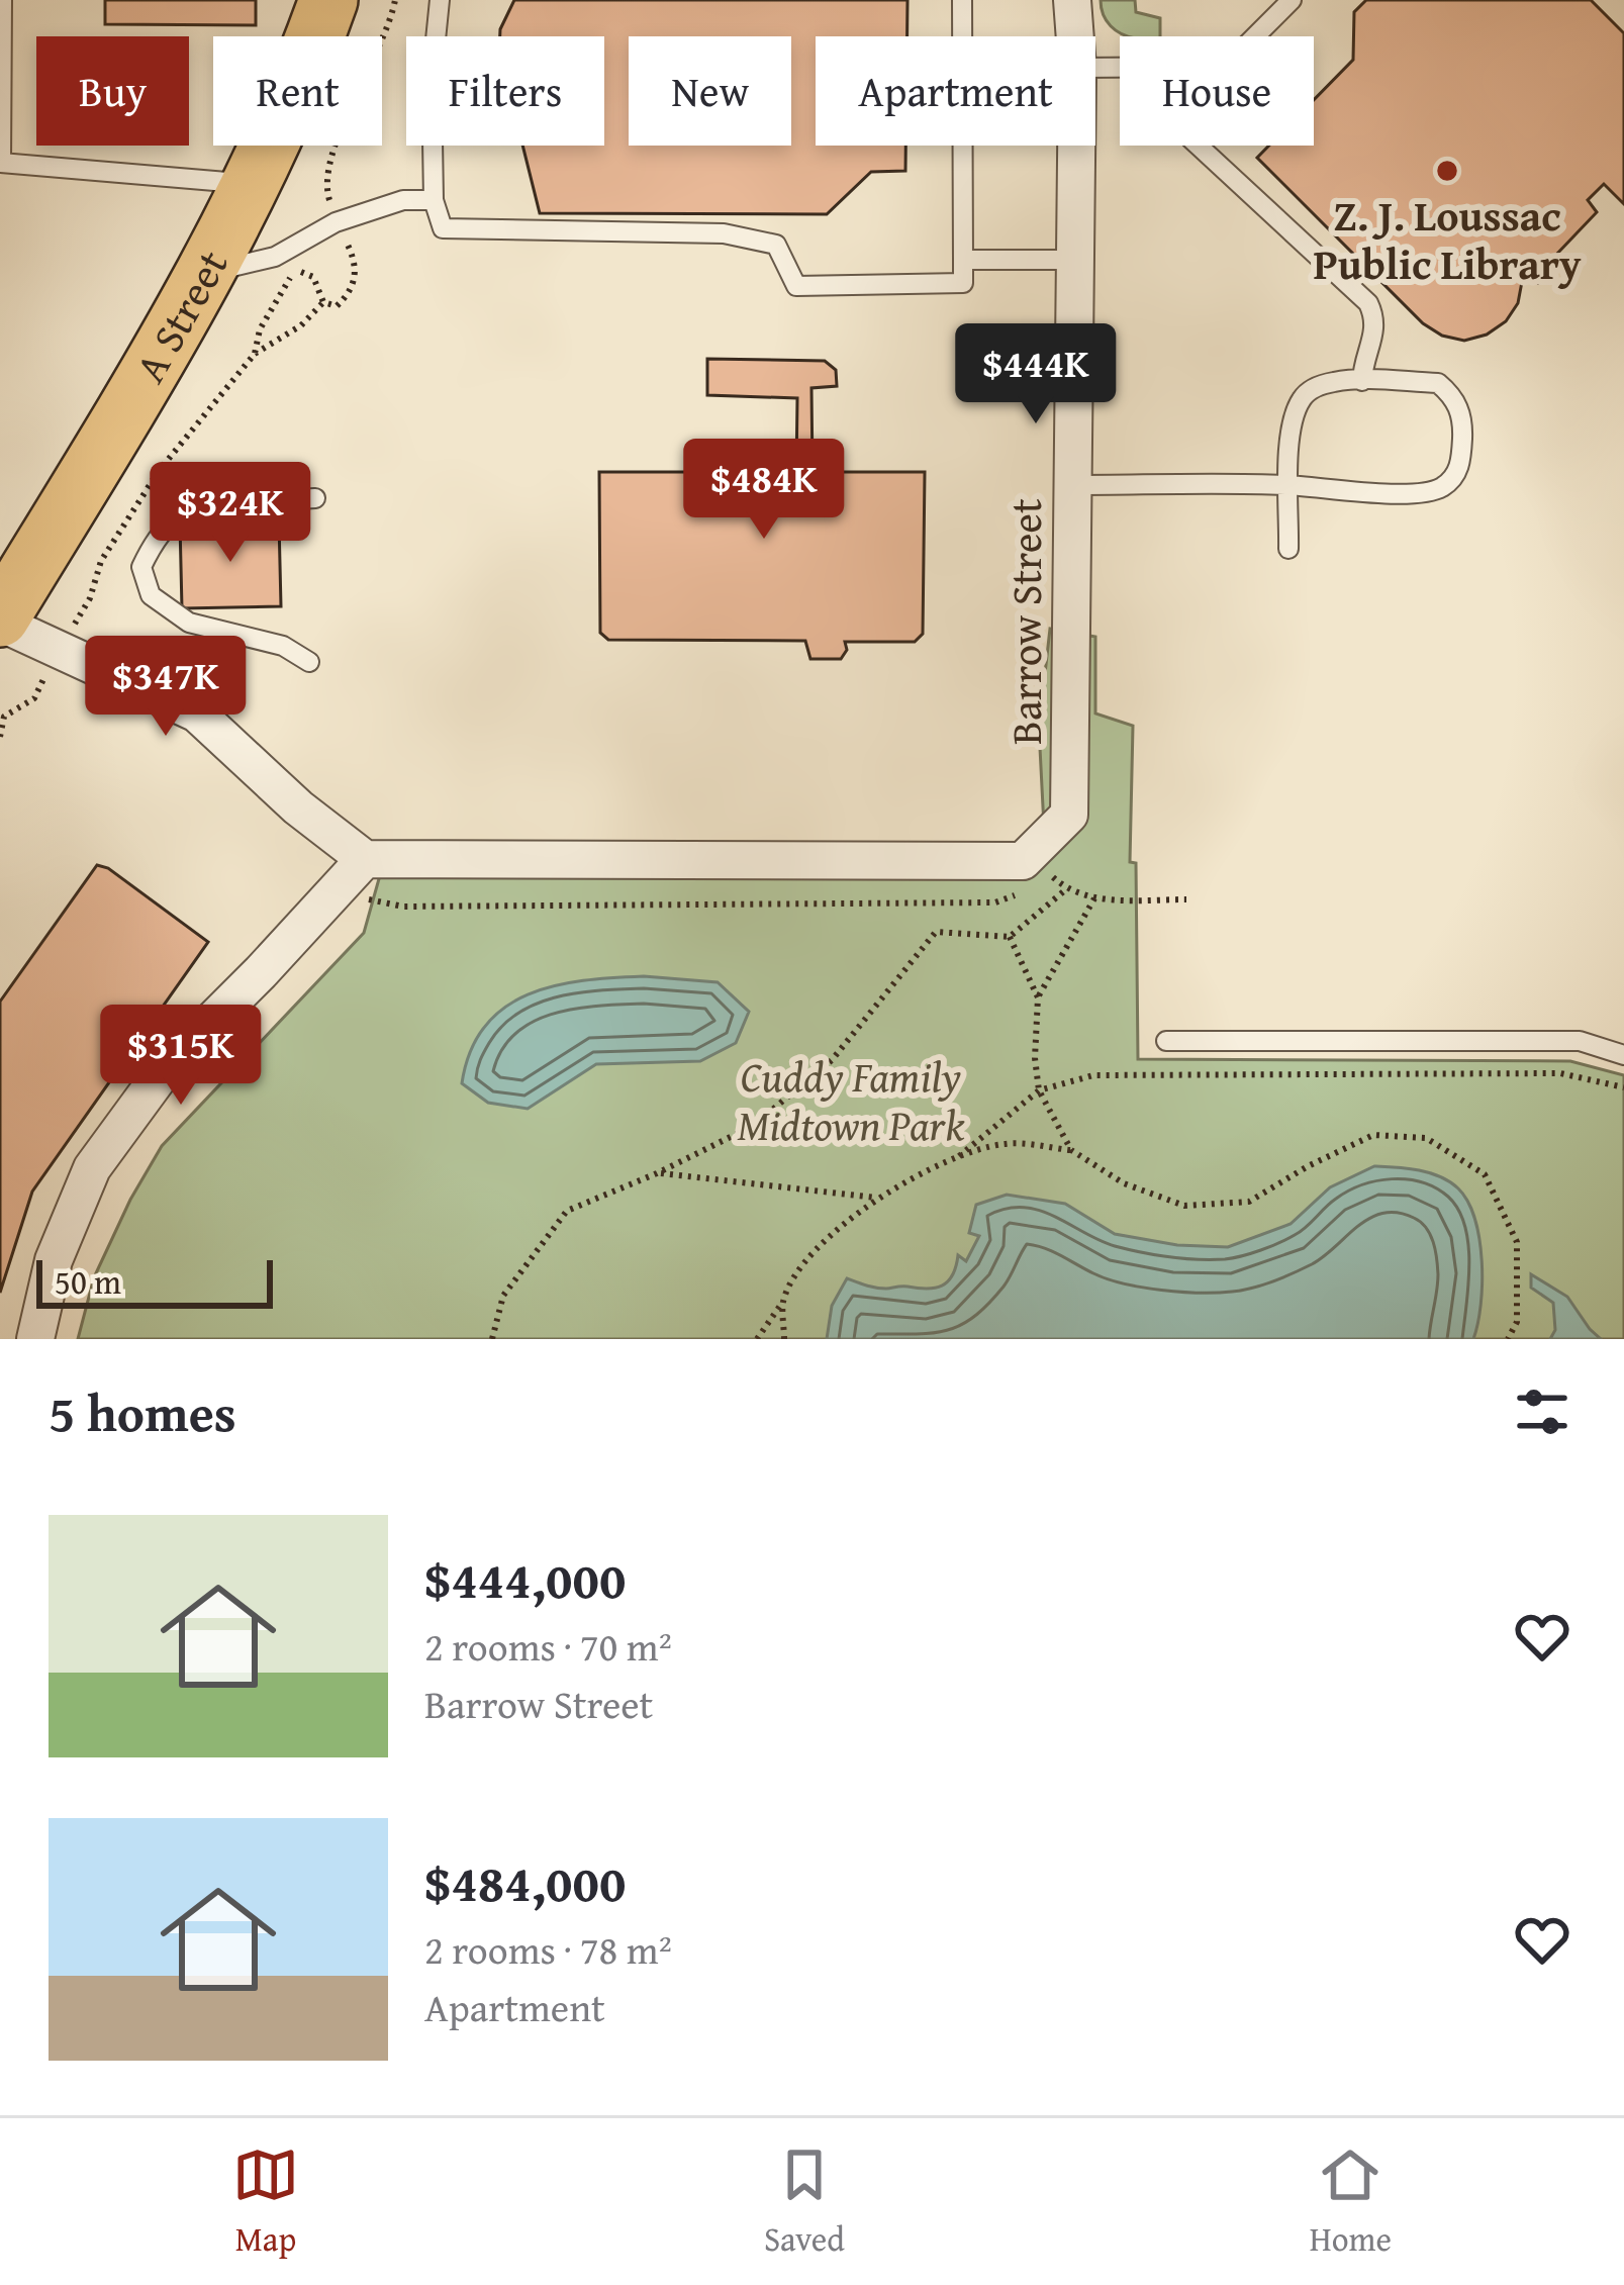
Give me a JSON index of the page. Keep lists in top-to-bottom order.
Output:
{
  "streets": {
    "main road": ["A Street"],
    "street": ["Barrow Street"]
  },
  "parks": ["Cuddy Family Midtown Park"],
  "places": ["Z. J. Loussac Public Library"],
  "scale_bar": "50 m",
  "page": {
    "chip": [
      "Buy",
      "Rent",
      "Filters",
      "New",
      "Apartment",
      "House"
    ],
    "price": [
      "$444K",
      "$484K",
      "$324K",
      "$347K",
      "$315K"
    ],
    "scale": "50 m",
    "heading": "5 homes",
    "list": [
      {
        "name": "$444,000",
        "note": "2 rooms · 70 m² · Barrow Street"
      },
      {
        "name": "$484,000",
        "note": "2 rooms · 78 m² · Apartment"
      }
    ],
    "tabs": ["Map", "Saved", "Home"]
  }
}
